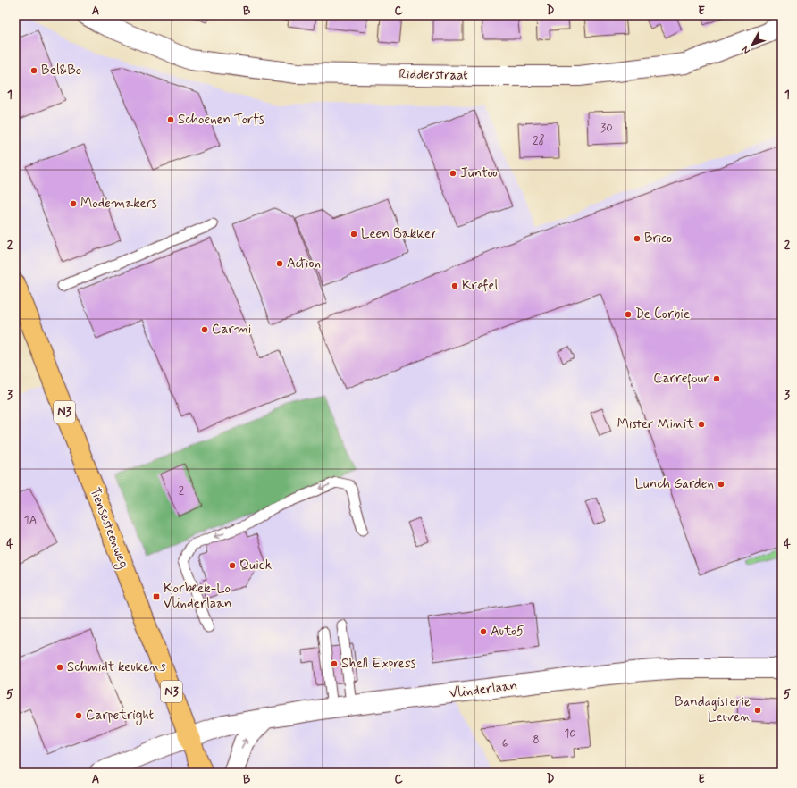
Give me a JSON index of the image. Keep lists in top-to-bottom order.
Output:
{
  "streets": {
    "main road": ["N3", "Tiensesteenweg"],
    "street": ["Ridderstraat", "Vlinderlaan"]
  },
  "crossings": [
    ["Tiensesteenweg", "Vlinderlaan"]
  ],
  "places": {
    "other": [
      "Bel&Bo",
      "Schoenen Torfs",
      "Juntoo",
      "Modemakers",
      "Leen Bakker",
      "Brico",
      "Action",
      "Krëfel",
      "De Corbie",
      "Carmi",
      "Carrefour",
      "Mister Minit",
      "Lunch Garden",
      "Quick",
      "Auto5",
      "Shell Express",
      "Schmidt keukens",
      "Bandagisterie Leuven",
      "Carpetright"
    ],
    "transit": ["Korbeek-Lo Vlinderlaan"]
  },
  "house_numbers": [
    "30",
    "28",
    "2",
    "1A",
    "10",
    "8",
    "6"
  ],
  "north": "bottom left",
  "grid": {
    "columns": [
      "A",
      "B",
      "C",
      "D",
      "E"
    ],
    "rows": [
      "1",
      "2",
      "3",
      "4",
      "5"
    ]
  }
}
